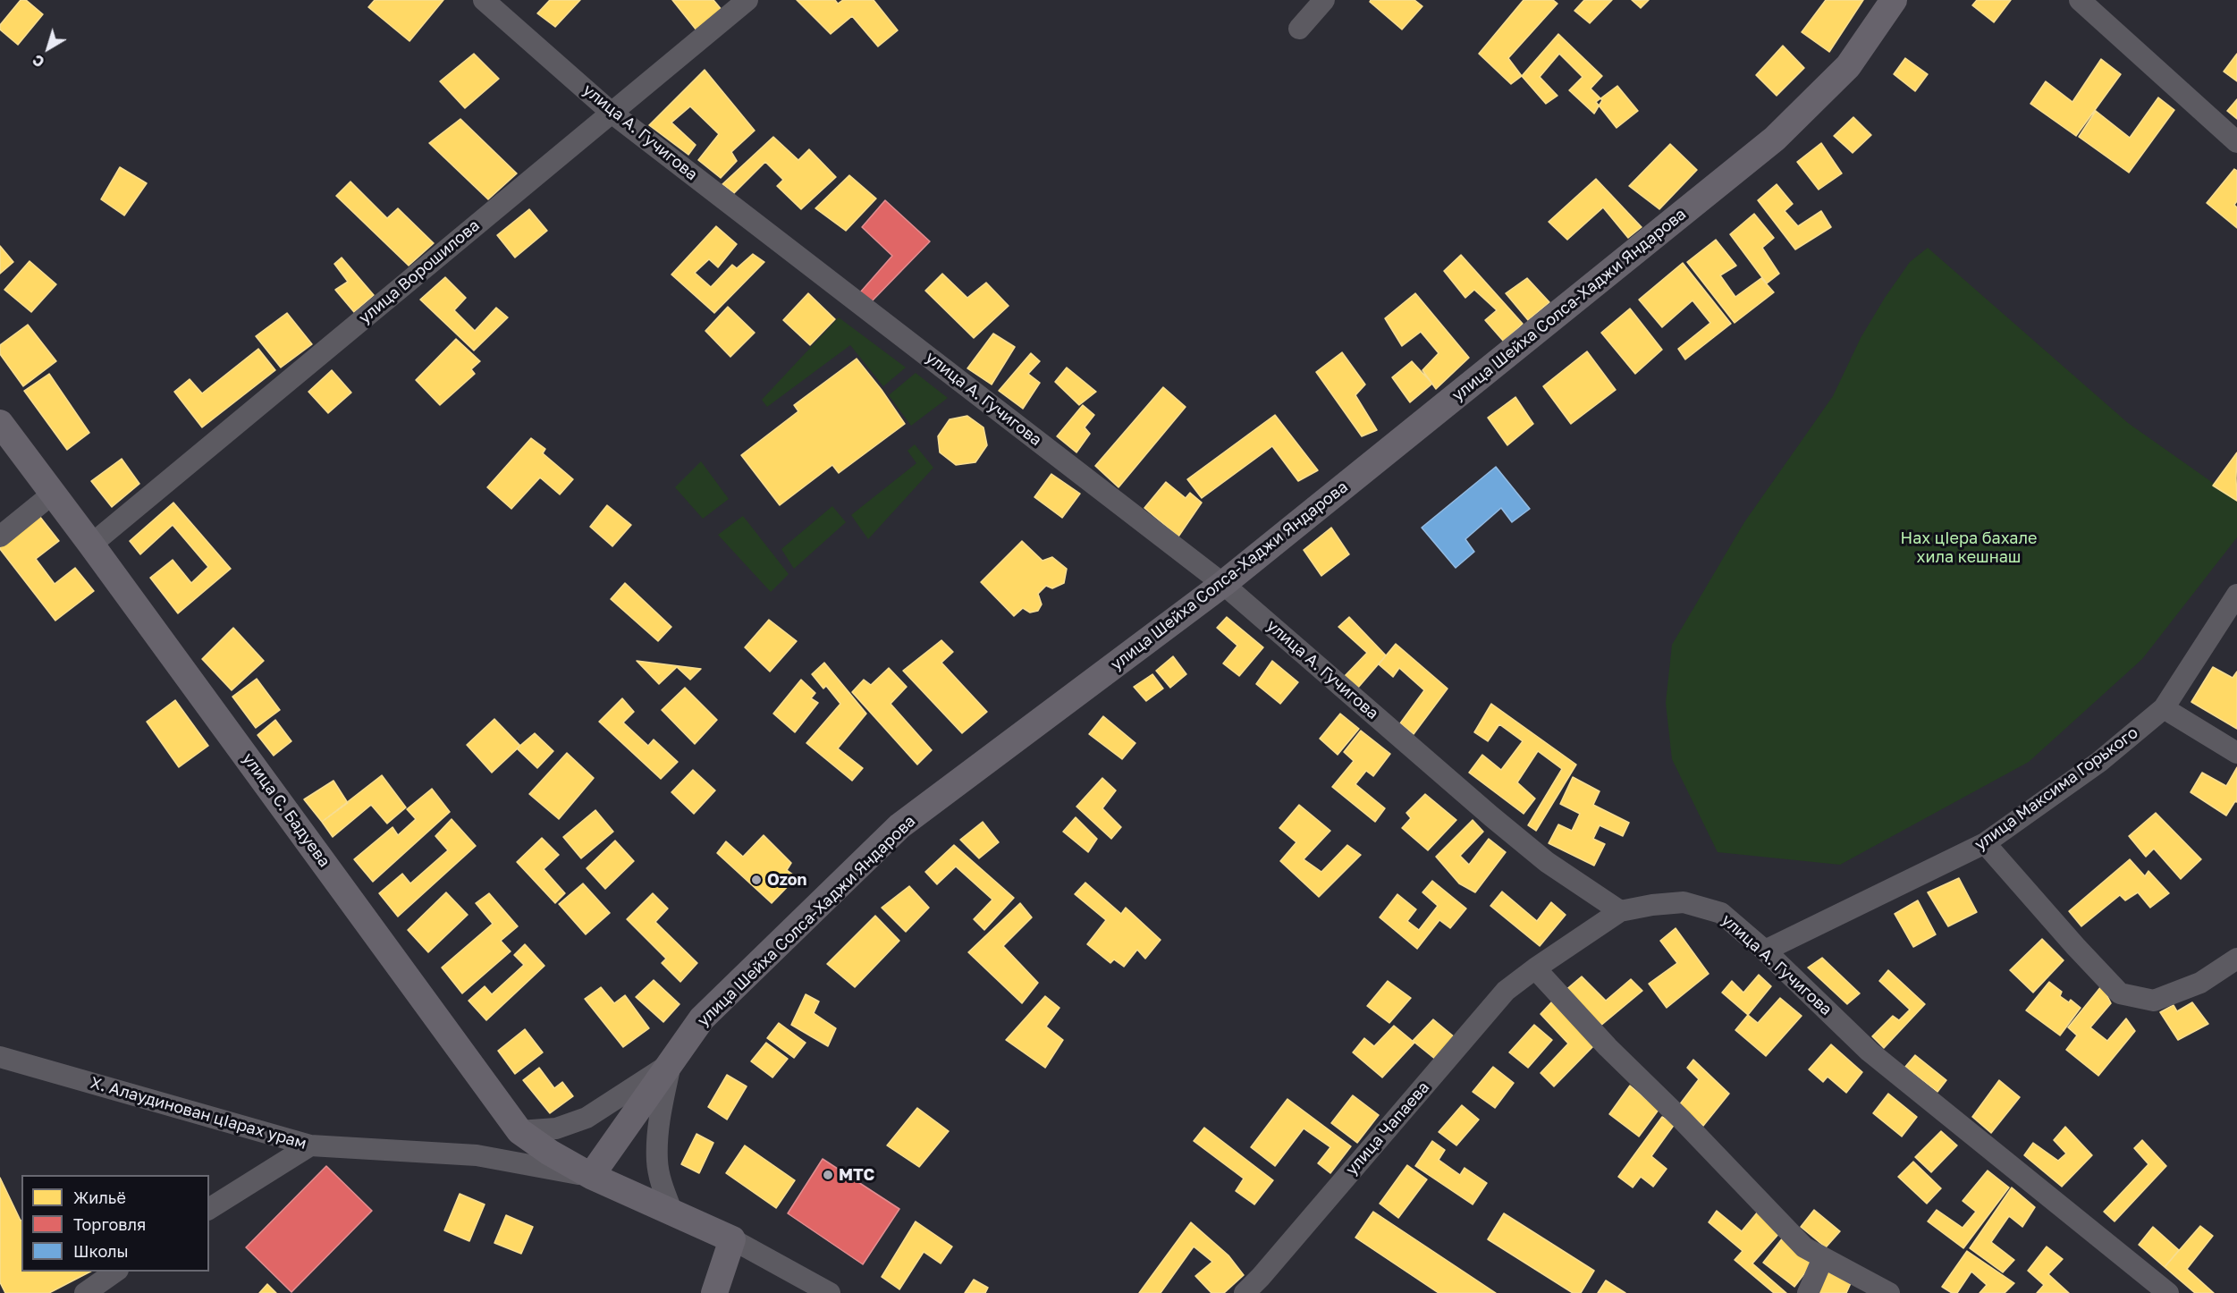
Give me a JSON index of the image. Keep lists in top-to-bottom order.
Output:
{
  "streets": {
    "main road": ["улица Шейха Солса-Хаджи Яндарова", "улица С. Бадуева"],
    "street": [
      "улица А. Гучигова",
      "улица Ворошилова",
      "улица Максима Горького",
      "Х. Алаудинован цIарах урам",
      "улица Чапаева"
    ]
  },
  "crossings": [
    ["улица А. Гучигова", "улица Ворошилова"],
    ["улица А. Гучигова", "улица Шейха Солса-Хаджи Яндарова"],
    ["улица А. Гучигова", "улица Максима Горького"],
    ["улица А. Гучигова", "улица Чапаева"],
    ["улица Ворошилова", "улица С. Бадуева"],
    ["улица Шейха Солса-Хаджи Яндарова", "улица С. Бадуева"],
    ["улица Шейха Солса-Хаджи Яндарова", "Х. Алаудинован цIарах урам"],
    ["улица С. Бадуева", "Х. Алаудинован цIарах урам"]
  ],
  "parks": ["Нах цIера бахале хила кешнаш"],
  "places": ["Ozon", "МТС"],
  "legend": ["Жильё", "Торговля", "Школы"],
  "north": "bottom left"
}
